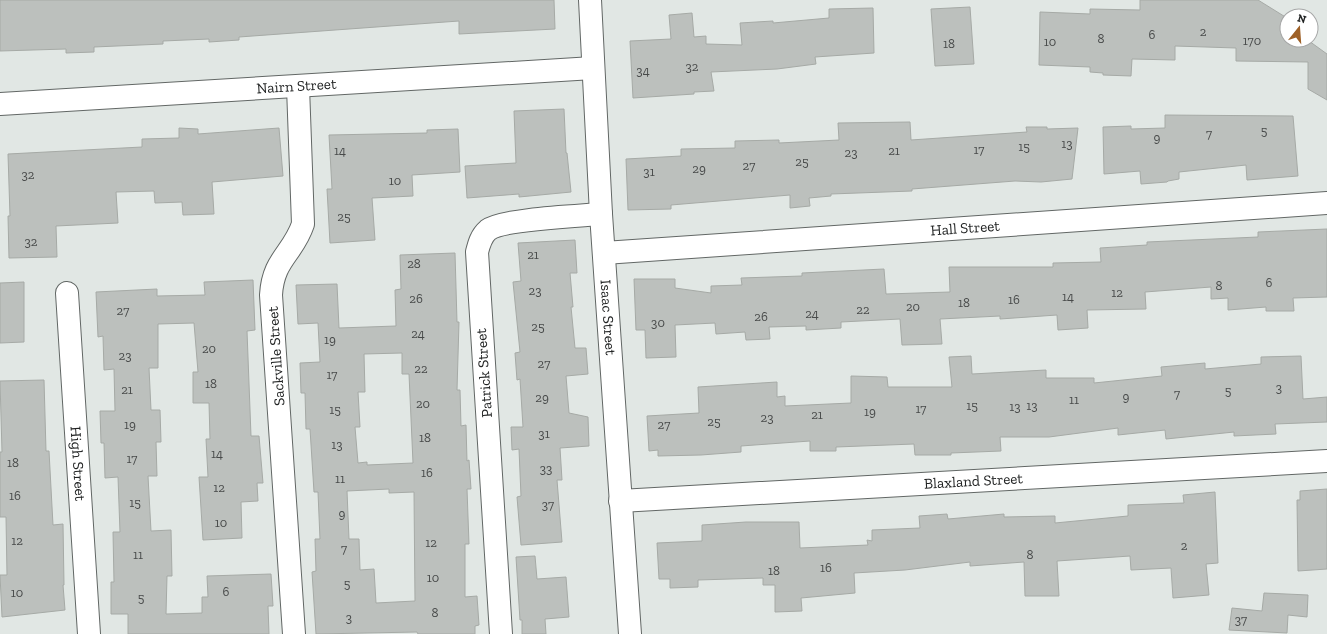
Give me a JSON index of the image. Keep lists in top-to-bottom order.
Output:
{
  "streets": {
    "street": [
      "Nairn Street",
      "Hall Street",
      "Isaac Street",
      "Sackville Street",
      "Patrick Street",
      "High Street",
      "Blaxland Street"
    ]
  },
  "crossings": [
    ["Nairn Street", "Isaac Street"],
    ["Nairn Street", "Sackville Street"],
    ["Hall Street", "Isaac Street"],
    ["Isaac Street", "Patrick Street"],
    ["Isaac Street", "Blaxland Street"]
  ],
  "house_numbers": [
    "2",
    "6",
    "8",
    "170",
    "10",
    "18",
    "32",
    "34",
    "5",
    "7",
    "9",
    "13",
    "15",
    "17",
    "14",
    "21",
    "23",
    "25",
    "27",
    "29",
    "31",
    "32",
    "10",
    "25",
    "32",
    "21",
    "28",
    "6",
    "8",
    "23",
    "12",
    "14",
    "26",
    "16",
    "18",
    "20",
    "22",
    "27",
    "24",
    "26",
    "30",
    "25",
    "24",
    "19",
    "20",
    "23",
    "27",
    "22",
    "17",
    "18",
    "3",
    "21",
    "5",
    "7",
    "9",
    "29",
    "11",
    "20",
    "15",
    "13",
    "13",
    "17",
    "15",
    "19",
    "21",
    "23",
    "25",
    "19",
    "27",
    "31",
    "18",
    "13",
    "14",
    "17",
    "18",
    "33",
    "16",
    "11",
    "12",
    "16",
    "15",
    "37",
    "9",
    "10",
    "12",
    "12",
    "2",
    "7",
    "11",
    "8",
    "16",
    "18",
    "10",
    "5",
    "6",
    "10",
    "5",
    "8",
    "3",
    "37"
  ],
  "north": "top"
}
